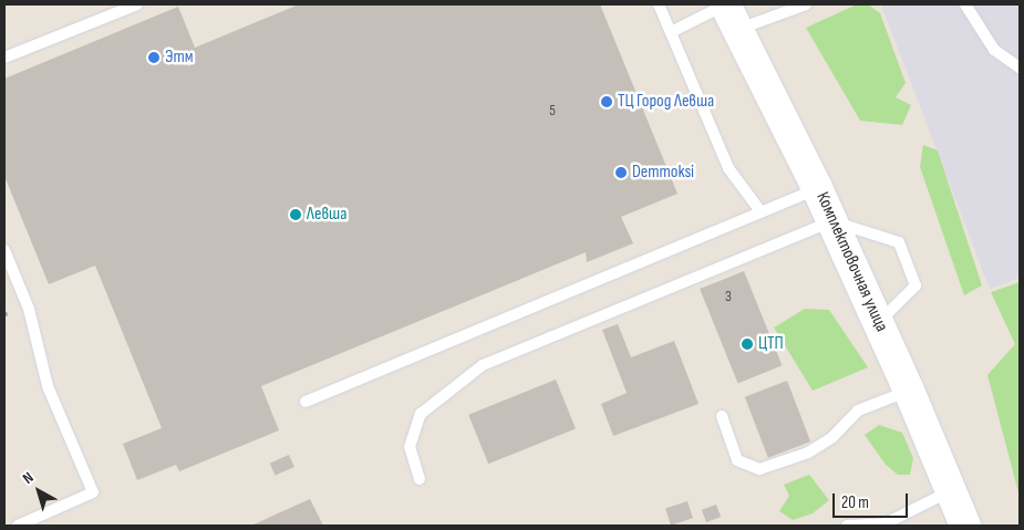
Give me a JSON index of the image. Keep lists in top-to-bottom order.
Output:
{
  "streets": {
    "street": ["Комплектовочная улица"]
  },
  "places": [
    "Этм",
    "ТЦ Город Левша",
    "Demmoksi",
    "Левша",
    "ЦТП"
  ],
  "house_numbers": ["5", "3"],
  "scale_bar": "20 m",
  "north": "top left"
}
